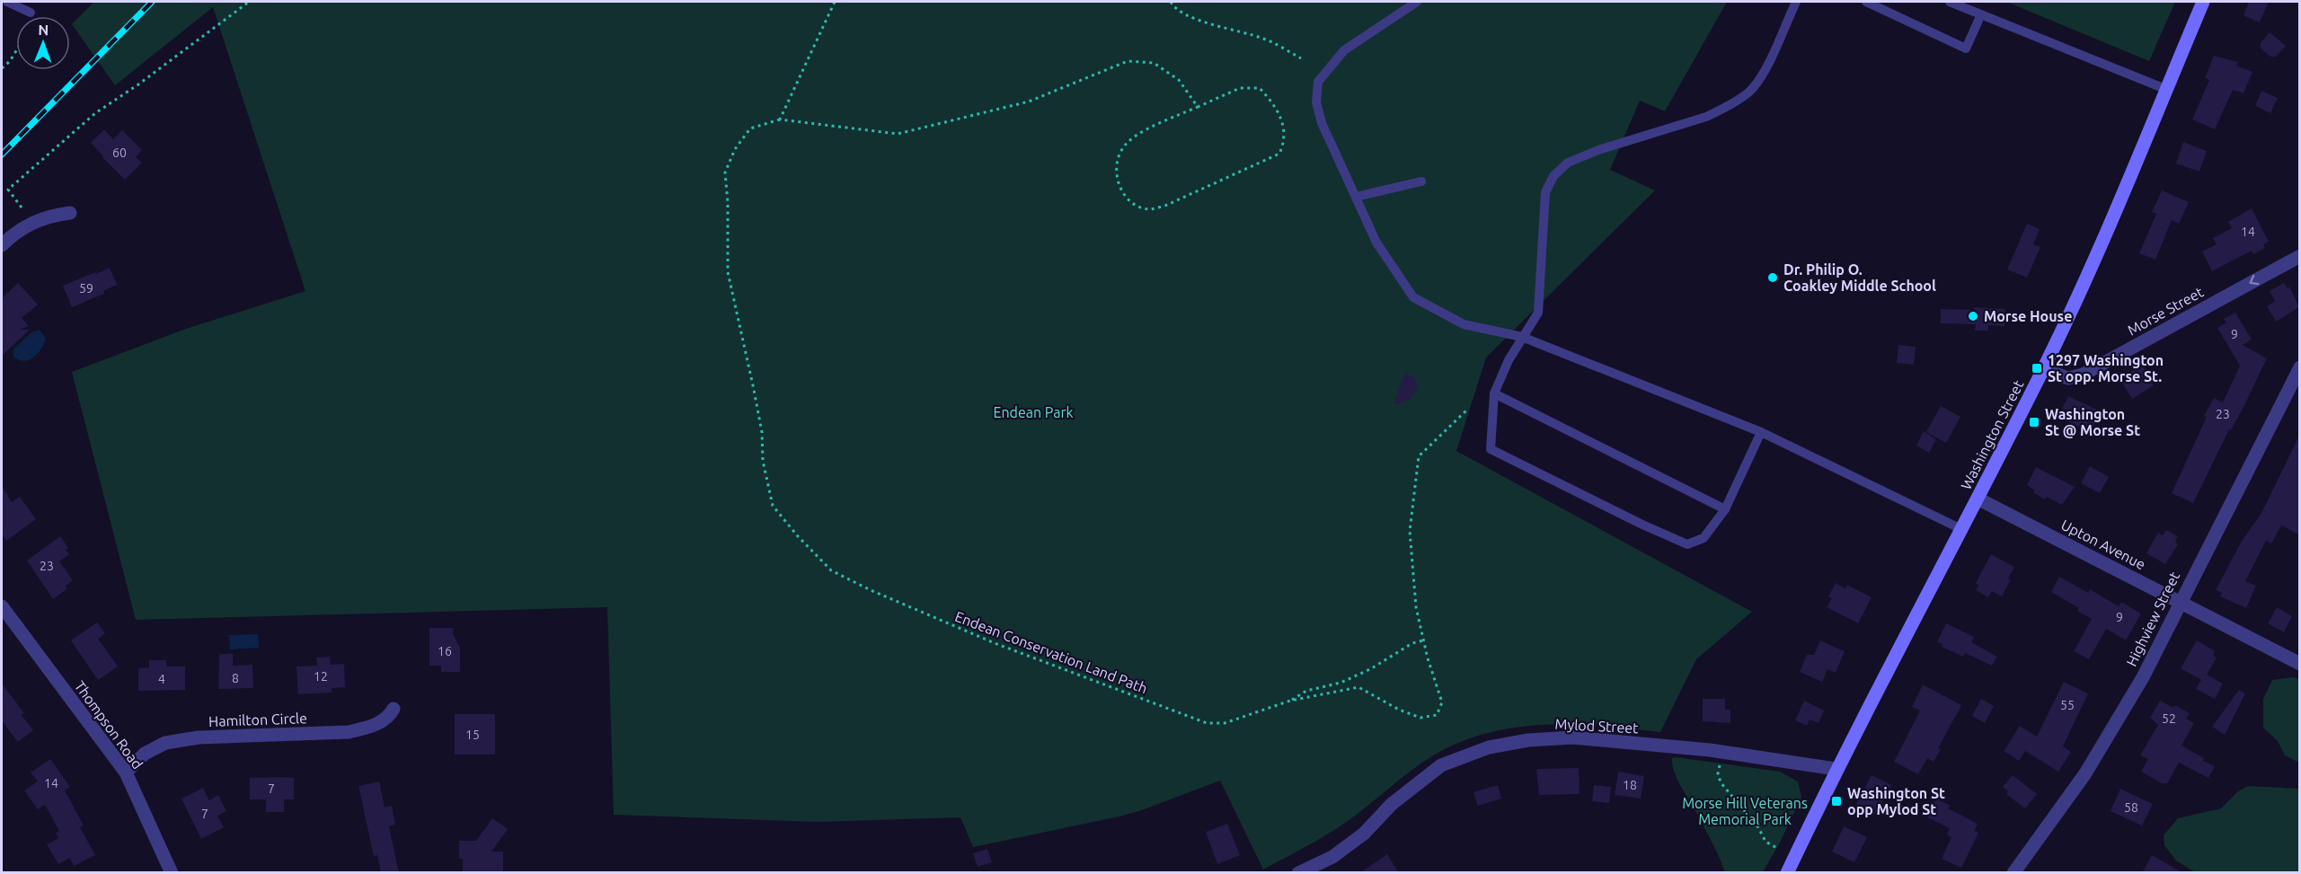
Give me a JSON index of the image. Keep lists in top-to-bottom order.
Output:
{
  "streets": {
    "main road": ["Washington Street"],
    "street": [
      "Morse Street",
      "Upton Avenue",
      "Highview Street",
      "Hamilton Circle",
      "Thompson Road",
      "Mylod Street"
    ],
    "path": ["Endean Conservation Land Path"]
  },
  "crossings": [
    ["Morse Street", "Washington Street"],
    ["Washington Street", "Upton Avenue"],
    ["Washington Street", "Mylod Street"],
    ["Upton Avenue", "Highview Street"],
    ["Hamilton Circle", "Thompson Road"]
  ],
  "one_way": ["Morse Street"],
  "parks": ["Endean Park", "Morse Hill Veterans Memorial Park"],
  "places": {
    "other": ["Dr. Philip O. Coakley Middle School", "Morse House"],
    "transit": ["1297 Washington St opp. Morse St.", "Washington St @ Morse St", "Washington St opp Mylod St"]
  },
  "house_numbers": [
    "60",
    "14",
    "59",
    "9",
    "23",
    "23",
    "9",
    "16",
    "12",
    "8",
    "4",
    "55",
    "52",
    "15",
    "14",
    "18",
    "7",
    "58",
    "7"
  ],
  "north": "top"
}
